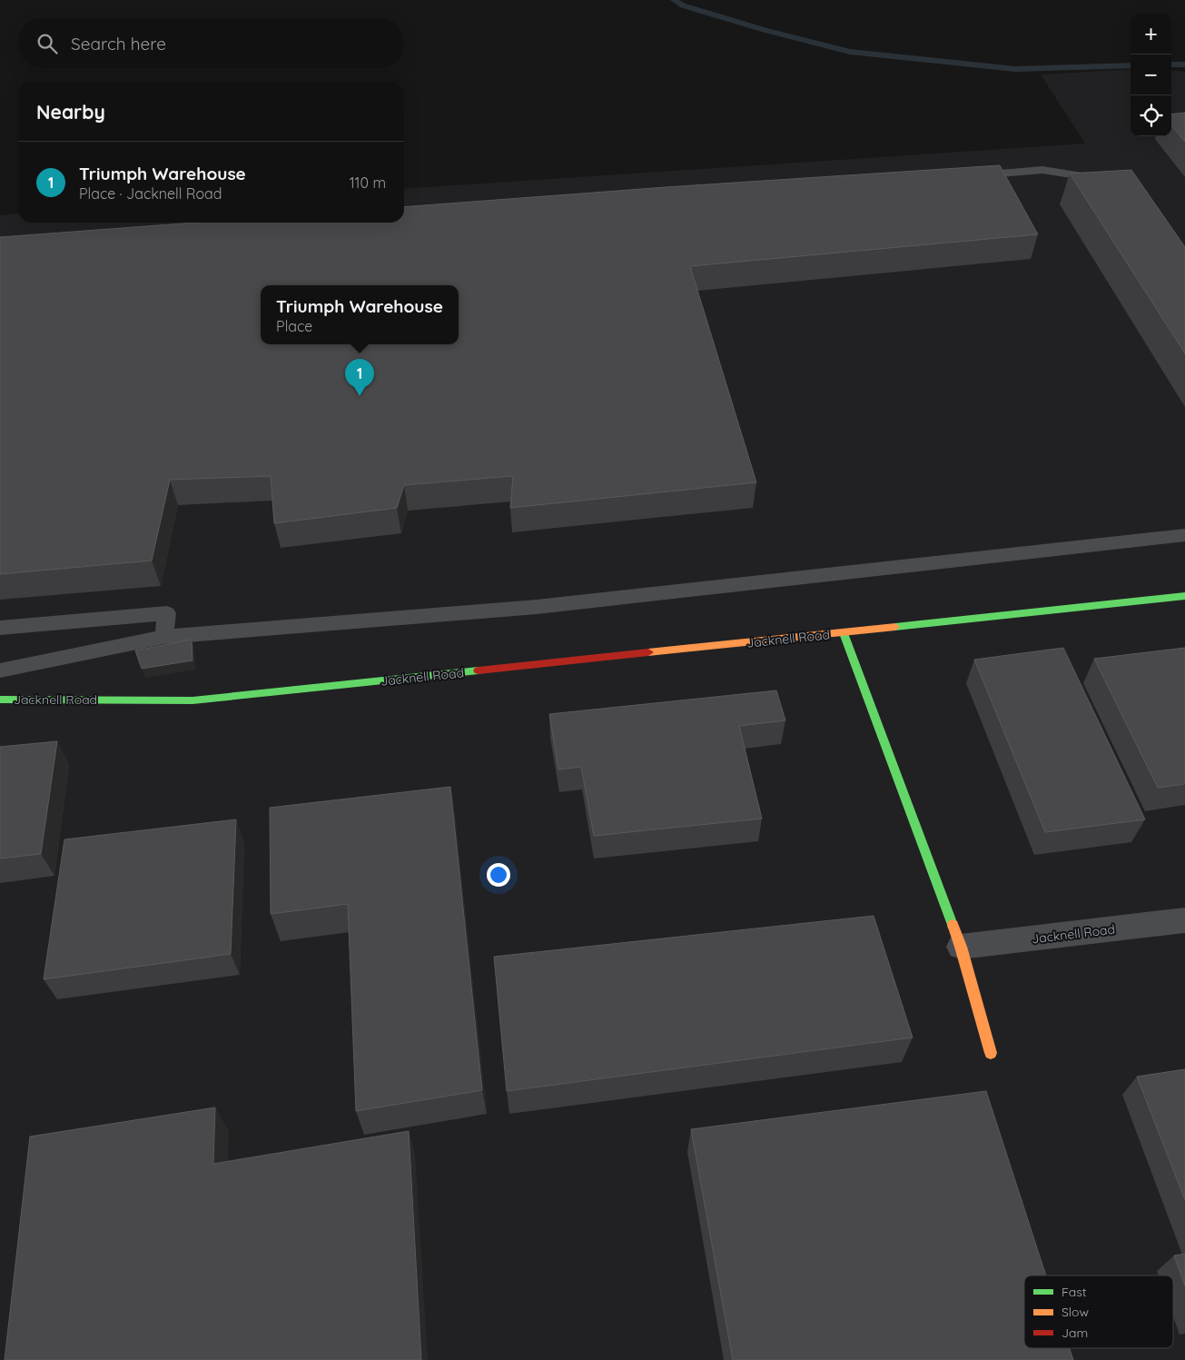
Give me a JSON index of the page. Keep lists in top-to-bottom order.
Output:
{
  "streets": {
    "street": ["Jacknell Road"]
  },
  "legend": ["Fast", "Slow", "Jam"],
  "page": {
    "map_buttons": ["+", "−"],
    "search": "Search here",
    "heading": "Nearby",
    "list": [
      {
        "mark": "1",
        "name": "Triumph Warehouse",
        "note": "Place · Jacknell Road",
        "value": "110 m"
      }
    ],
    "popup": ["Triumph Warehouse", "Place"],
    "pins": "1"
  }
}
